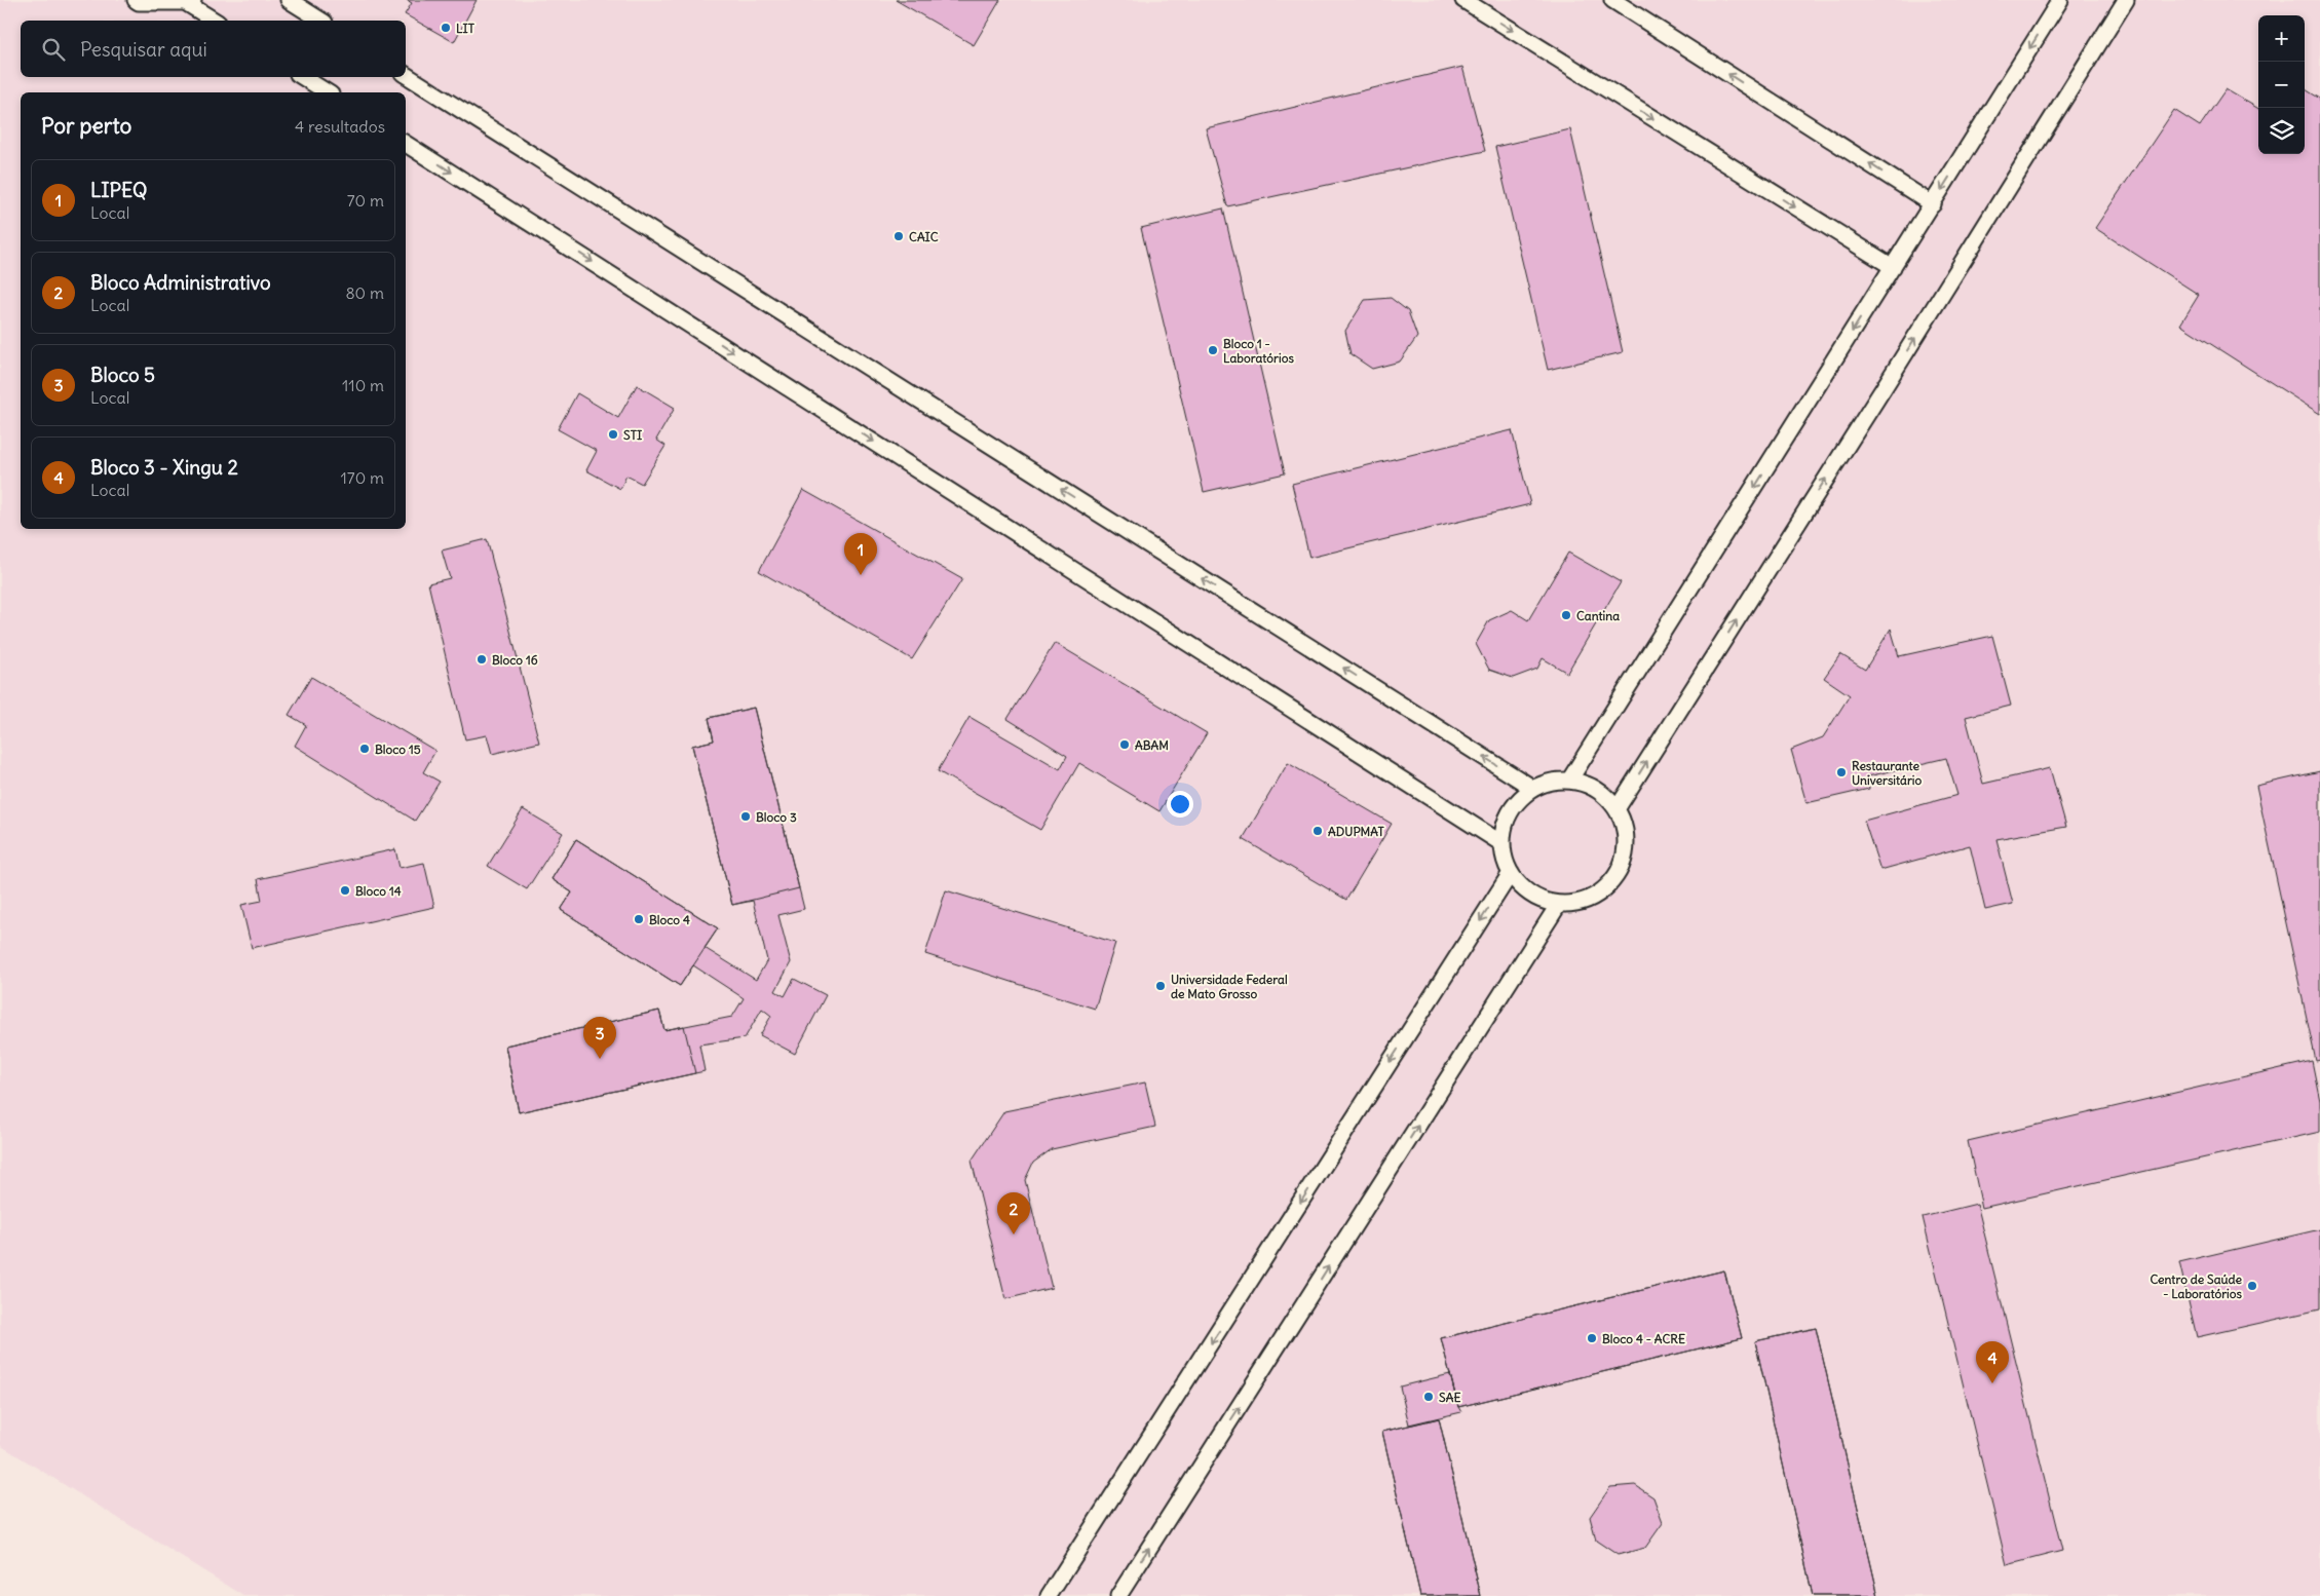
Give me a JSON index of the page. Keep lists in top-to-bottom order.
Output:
{
  "places": [
    "LIT",
    "CAIC",
    "Bloco 1 - Laboratórios",
    "STI",
    "Cantina",
    "Bloco 16",
    "ABAM",
    "Bloco 15",
    "Restaurante Universitário",
    "Bloco 3",
    "ADUPMAT",
    "Bloco 14",
    "Bloco 4",
    "Universidade Federal de Mato Grosso",
    "Centro de Saúde - Laboratórios",
    "Bloco 4 - ACRE",
    "SAE"
  ],
  "page": {
    "map_buttons": ["+", "−"],
    "search": "Pesquisar aqui",
    "heading": ["Por perto", "4 resultados"],
    "list": [
      {
        "mark": "1",
        "name": "LIPEQ",
        "note": "Local",
        "value": "70 m"
      },
      {
        "mark": "2",
        "name": "Bloco Administrativo",
        "note": "Local",
        "value": "80 m"
      },
      {
        "mark": "3",
        "name": "Bloco 5",
        "note": "Local",
        "value": "110 m"
      },
      {
        "mark": "4",
        "name": "Bloco 3 - Xingu 2",
        "note": "Local",
        "value": "170 m"
      }
    ],
    "pins": [
      "1",
      "3",
      "2",
      "4"
    ]
  }
}
